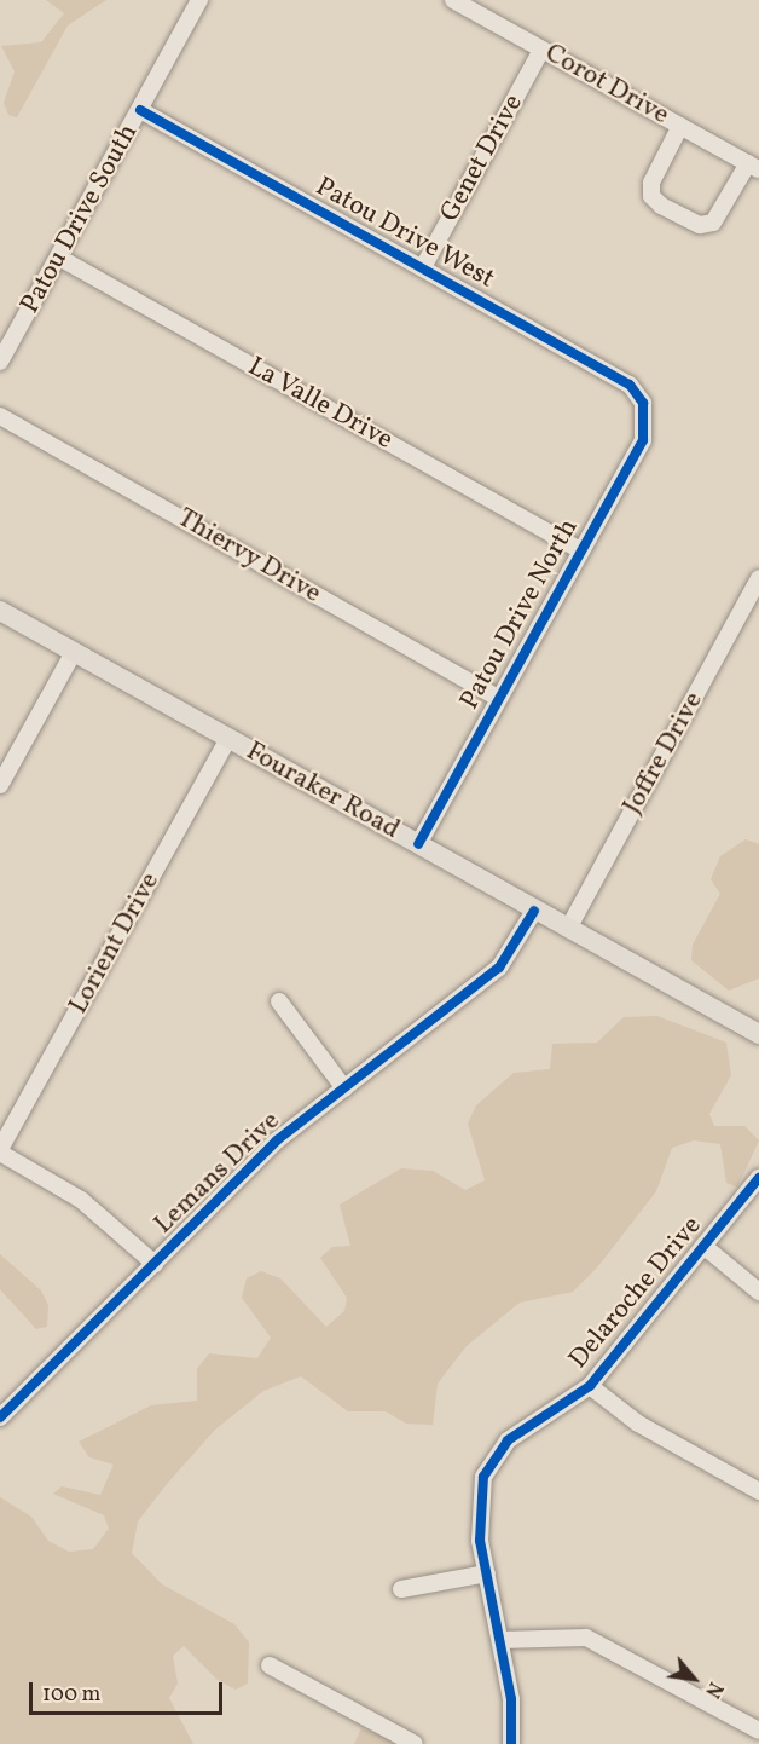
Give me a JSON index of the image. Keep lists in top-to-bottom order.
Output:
{
  "streets": {
    "main road": ["Fouraker Road"],
    "street": [
      "Corot Drive",
      "Genet Drive",
      "Patou Drive South",
      "Patou Drive West",
      "La Valle Drive",
      "Thiervy Drive",
      "Patou Drive North",
      "Joffre Drive",
      "Lorient Drive",
      "Lemans Drive",
      "Delaroche Drive"
    ]
  },
  "crossings": [
    ["Corot Drive", "Genet Drive"],
    ["Genet Drive", "Patou Drive West"],
    ["Patou Drive South", "Patou Drive West"],
    ["Patou Drive South", "La Valle Drive"],
    ["Patou Drive West", "Patou Drive North"],
    ["La Valle Drive", "Patou Drive North"],
    ["Thiervy Drive", "Patou Drive North"],
    ["Patou Drive North", "Fouraker Road"],
    ["Joffre Drive", "Fouraker Road"],
    ["Fouraker Road", "Lorient Drive"],
    ["Fouraker Road", "Lemans Drive"]
  ],
  "scale_bar": "100 m",
  "north": "bottom right"
}
